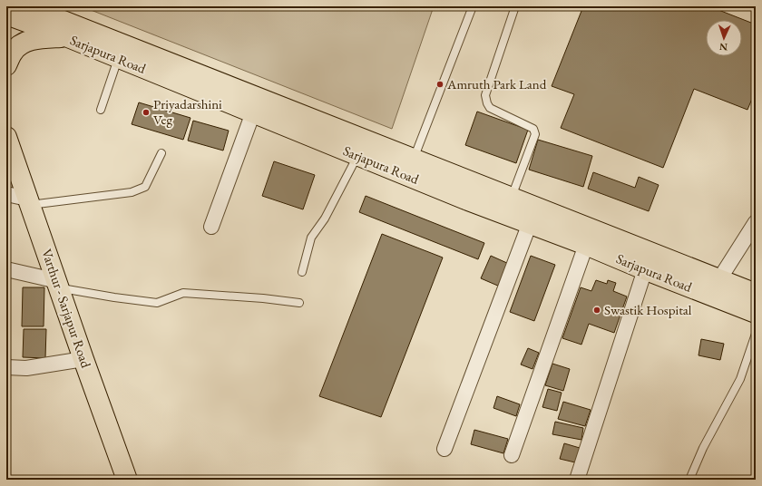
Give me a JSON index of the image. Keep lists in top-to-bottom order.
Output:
{
  "streets": {
    "main road": ["Sarjapura Road", "Varthur - Sarjapur Road"]
  },
  "places": ["Amruth Park Land", "Priyadarshini Veg", "Swastik Hospital"],
  "north": "bottom"
}
